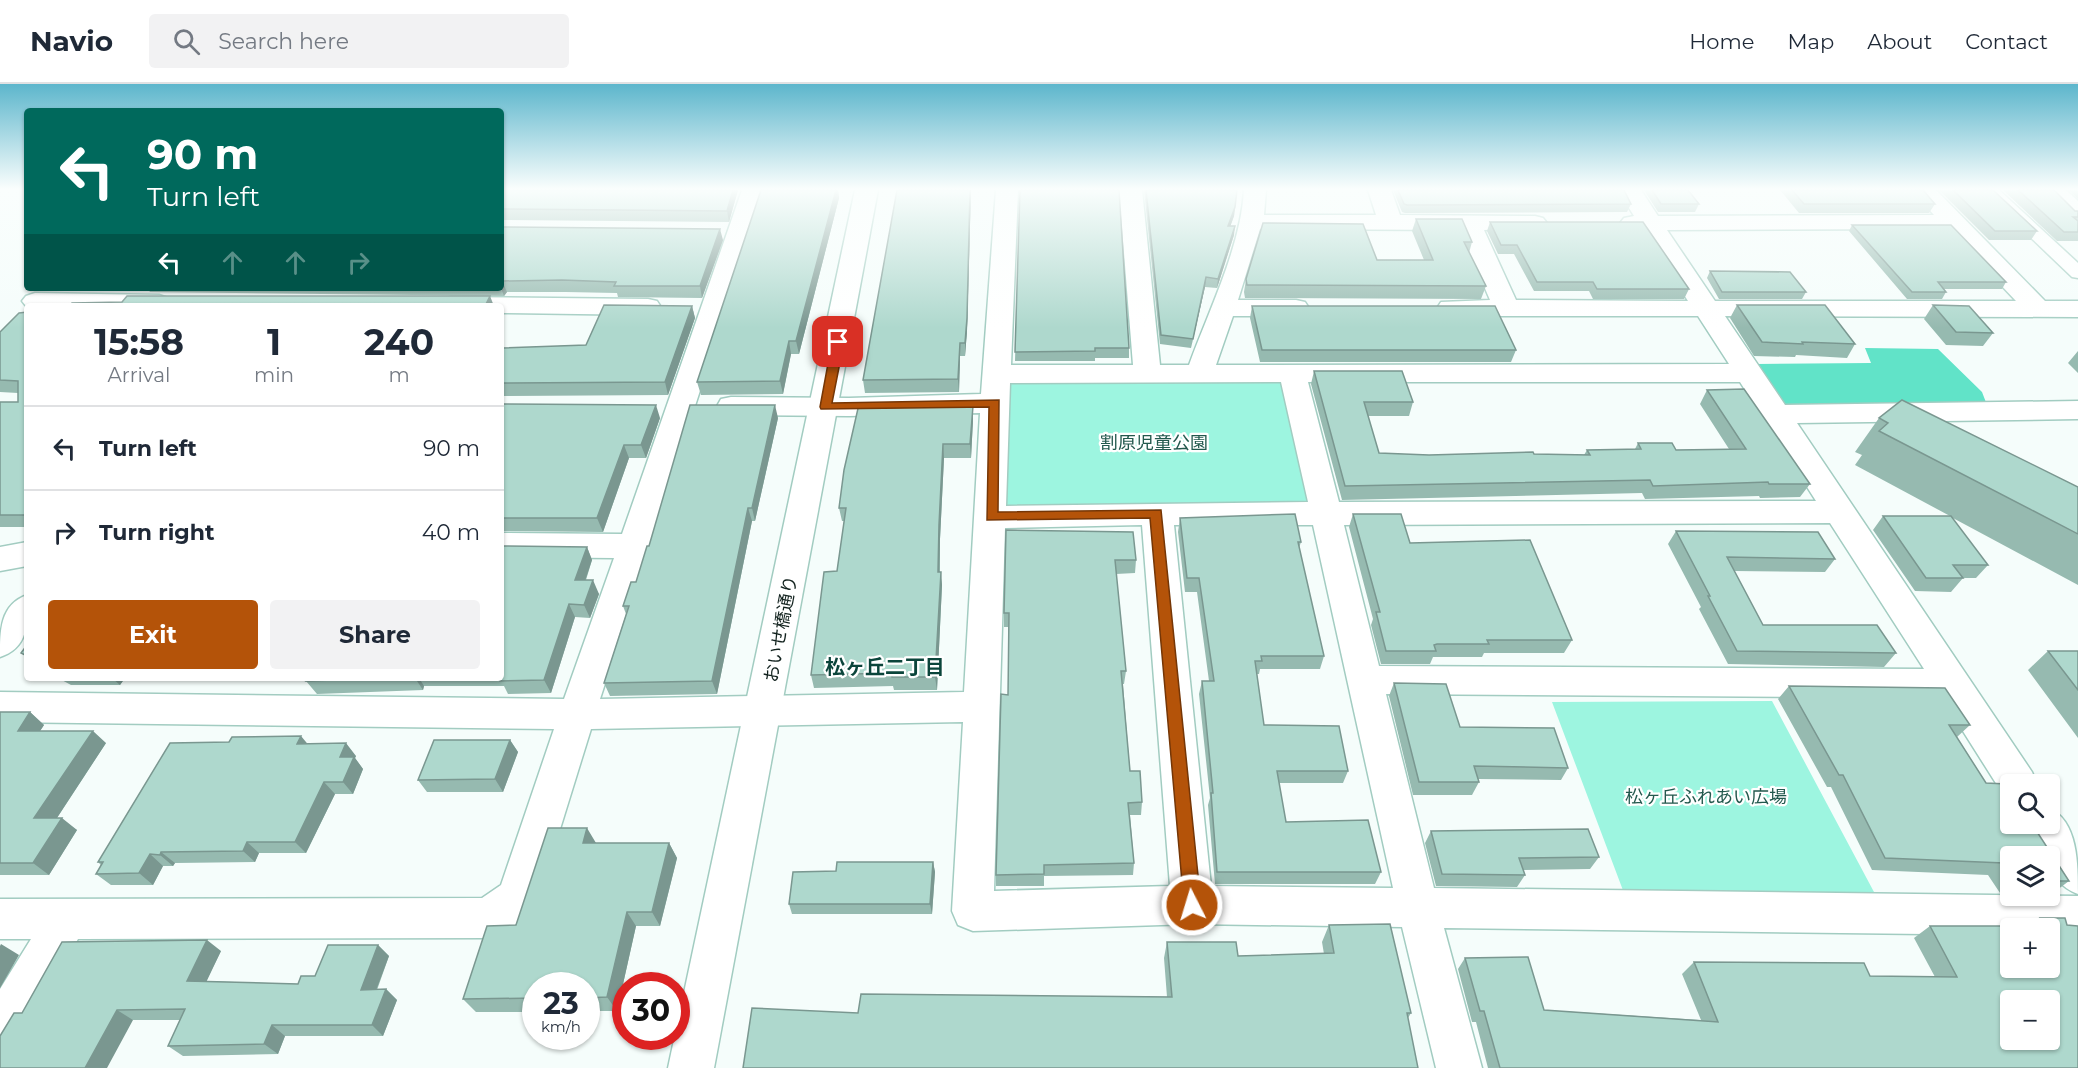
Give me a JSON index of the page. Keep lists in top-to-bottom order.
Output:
{
  "streets": {
    "street": ["おいせ橋通り"]
  },
  "districts": ["松ヶ丘二丁目"],
  "parks": ["割原児童公園", "松ヶ丘ふれあい広場"],
  "page": {
    "header": "Navio",
    "search": "Search here",
    "nav": [
      "Home",
      "Map",
      "About",
      "Contact"
    ],
    "turn": ["90 m", "Turn left"],
    "eta": [
      "15:58",
      "Arrival",
      "1",
      "min",
      "240",
      "m"
    ],
    "list": [
      {
        "name": "Turn left",
        "value": "90 m"
      },
      {
        "name": "Turn right",
        "value": "40 m"
      }
    ],
    "buttons": ["Exit", "Share"],
    "map_buttons": ["+", "−"],
    "speed": "23 km/h",
    "limit": "30"
  }
}
